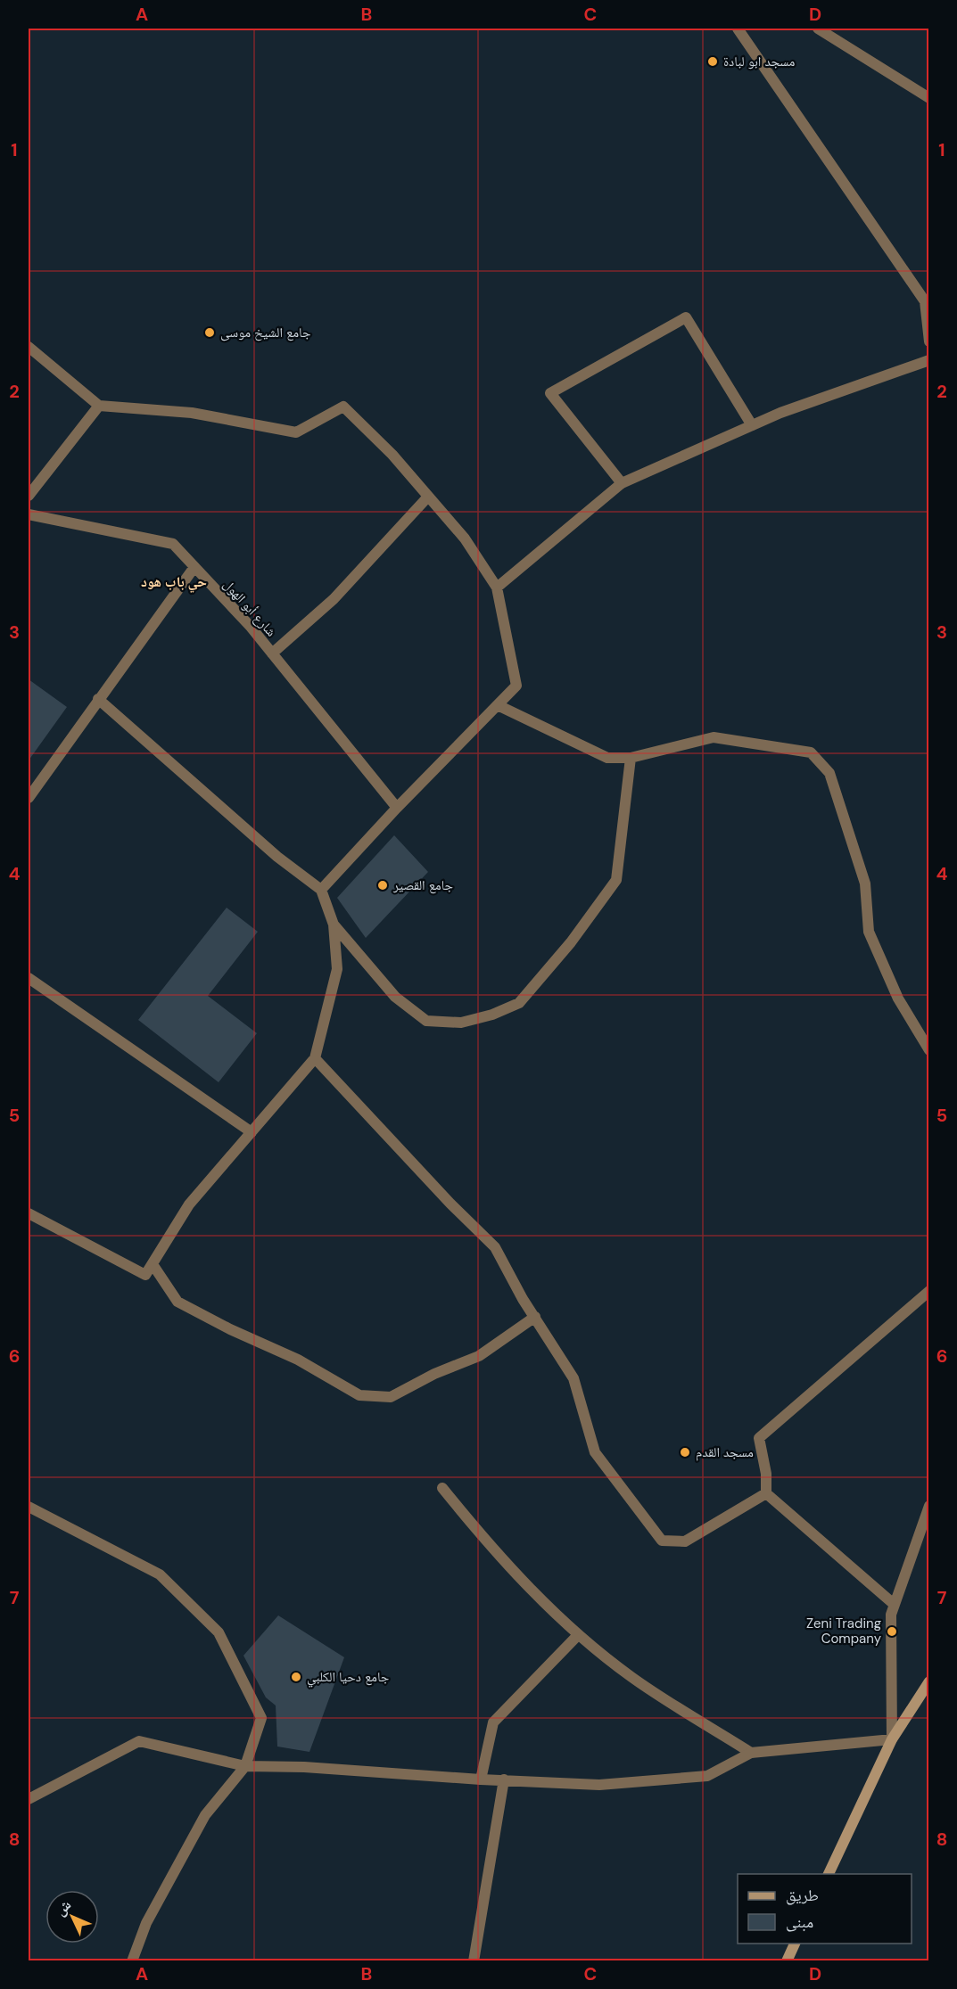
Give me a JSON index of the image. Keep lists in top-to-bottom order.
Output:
{
  "streets": {
    "street": ["شارع أبو الهول"]
  },
  "districts": ["حي باب هود"],
  "places": [
    "مسجد ابو لبادة",
    "جامع الشيخ موسى",
    "جامع القصير",
    "مسجد القدم",
    "Zeni Trading Company",
    "جامع دحيا الكلبي"
  ],
  "legend": ["طريق", "مبنى"],
  "north": "top left",
  "grid": {
    "columns": [
      "A",
      "B",
      "C",
      "D"
    ],
    "rows": [
      "1",
      "2",
      "3",
      "4",
      "5",
      "6",
      "7",
      "8"
    ]
  }
}
